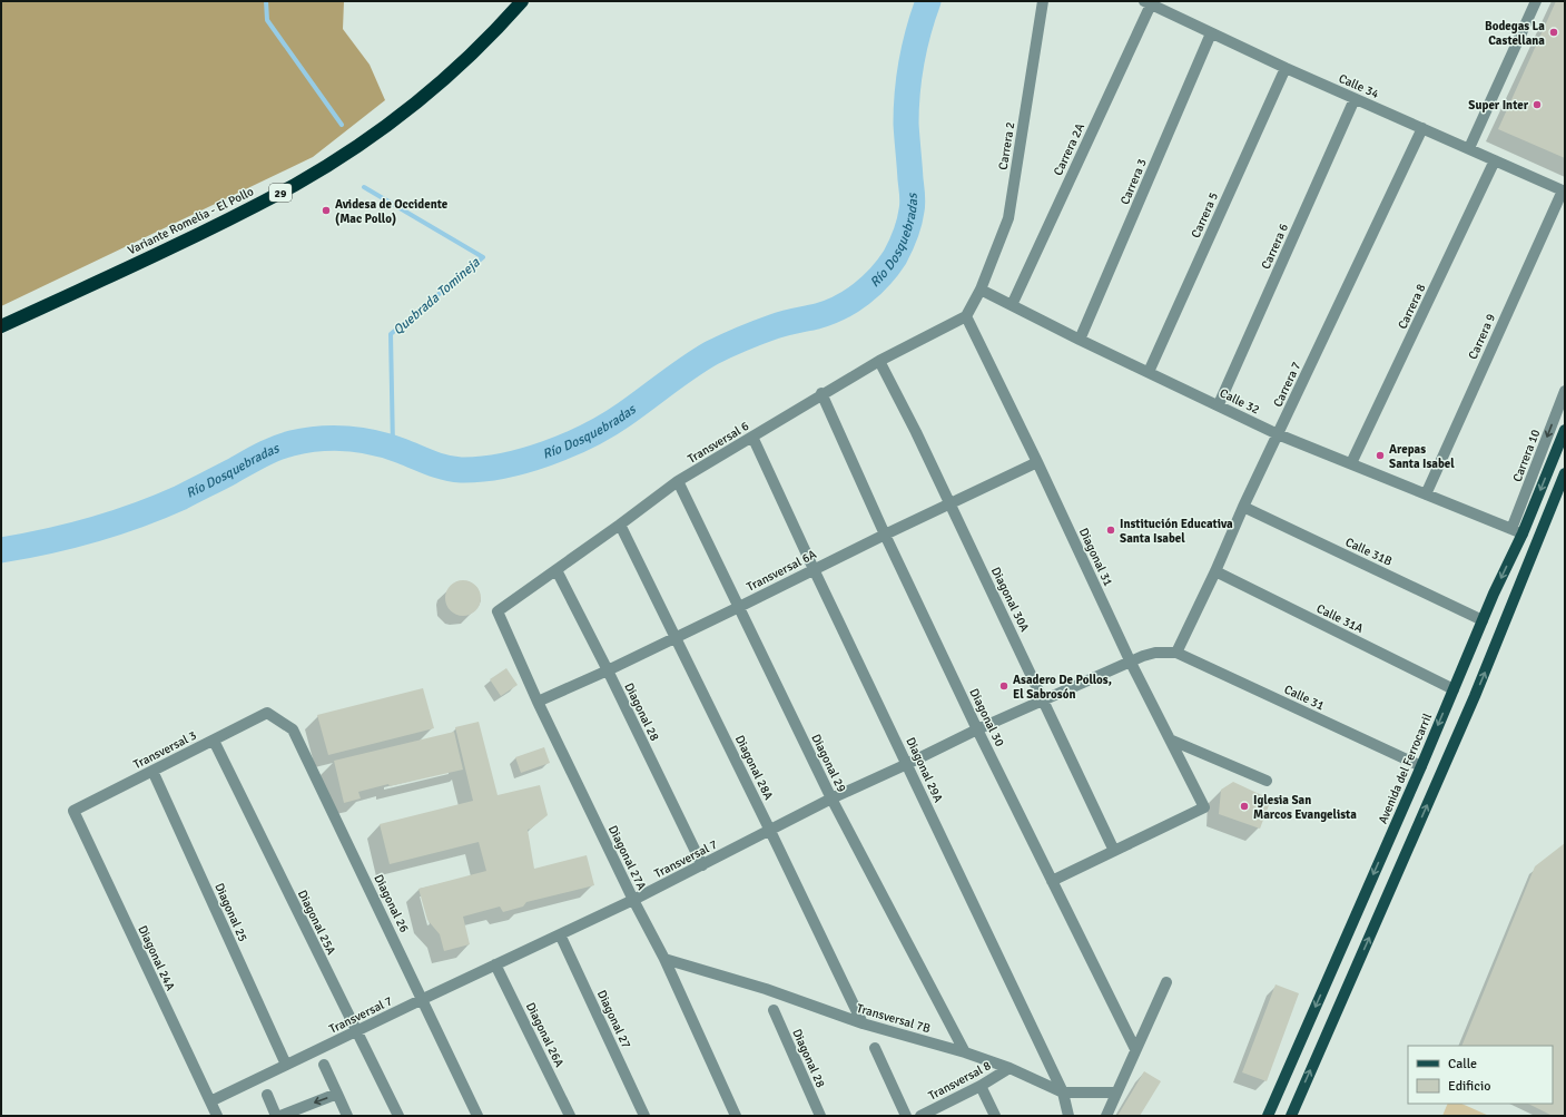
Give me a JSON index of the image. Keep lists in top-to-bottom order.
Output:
{
  "streets": {
    "highway": ["29", "Variante Romelia - El Pollo"],
    "main road": ["Avenida del Ferrocarril"],
    "street": [
      "Calle 34",
      "Carrera 2",
      "Carrera 2A",
      "Carrera 3",
      "Carrera 5",
      "Carrera 6",
      "Carrera 8",
      "Carrera 9",
      "Carrera 7",
      "Calle 32",
      "Transversal 6",
      "Carrera 10",
      "Calle 31B",
      "Diagonal 31",
      "Transversal 6A",
      "Diagonal 30A",
      "Calle 31A",
      "Calle 31",
      "Diagonal 28",
      "Diagonal 30",
      "Transversal 3",
      "Diagonal 29",
      "Diagonal 28A",
      "Diagonal 29A",
      "Diagonal 27A",
      "Transversal 7",
      "Diagonal 26",
      "Diagonal 25",
      "Diagonal 25A",
      "Diagonal 24A",
      "Transversal 7B",
      "Diagonal 27",
      "Diagonal 26A",
      "Transversal 8"
    ]
  },
  "crossings": [
    ["Calle 34", "Carrera 2A"],
    ["Calle 34", "Carrera 3"],
    ["Calle 34", "Carrera 5"],
    ["Calle 34", "Carrera 6"],
    ["Calle 34", "Carrera 8"],
    ["Calle 34", "Carrera 9"],
    ["Calle 34", "Carrera 7"],
    ["Carrera 2", "Calle 32"],
    ["Carrera 2A", "Calle 32"],
    ["Carrera 3", "Calle 32"],
    ["Carrera 5", "Calle 32"],
    ["Carrera 6", "Calle 32"],
    ["Carrera 8", "Calle 32"],
    ["Carrera 9", "Calle 32"],
    ["Carrera 7", "Calle 32"],
    ["Carrera 7", "Calle 31B"],
    ["Carrera 7", "Calle 31A"],
    ["Carrera 7", "Calle 31"],
    ["Carrera 7", "Transversal 7"],
    ["Calle 32", "Carrera 10"],
    ["Calle 32", "Avenida del Ferrocarril"],
    ["Transversal 6", "Diagonal 31"],
    ["Transversal 6", "Diagonal 30A"],
    ["Transversal 6", "Diagonal 28"],
    ["Transversal 6", "Diagonal 30"],
    ["Transversal 6", "Diagonal 29"],
    ["Transversal 6", "Diagonal 28A"],
    ["Transversal 6", "Diagonal 29A"],
    ["Transversal 6", "Diagonal 27A"],
    ["Calle 31B", "Avenida del Ferrocarril"],
    ["Diagonal 31", "Transversal 6A"],
    ["Diagonal 31", "Diagonal 30A"],
    ["Diagonal 31", "Transversal 7"],
    ["Transversal 6A", "Diagonal 30A"],
    ["Transversal 6A", "Diagonal 28"],
    ["Transversal 6A", "Diagonal 30"],
    ["Transversal 6A", "Diagonal 29"],
    ["Transversal 6A", "Diagonal 28A"],
    ["Transversal 6A", "Diagonal 29A"],
    ["Transversal 6A", "Diagonal 27A"],
    ["Diagonal 30A", "Transversal 7"],
    ["Calle 31A", "Avenida del Ferrocarril"],
    ["Calle 31", "Avenida del Ferrocarril"],
    ["Calle 31", "Transversal 7"],
    ["Diagonal 28", "Transversal 7"],
    ["Diagonal 30", "Transversal 7"],
    ["Transversal 3", "Diagonal 26"],
    ["Transversal 3", "Diagonal 25"],
    ["Transversal 3", "Diagonal 25A"],
    ["Transversal 3", "Diagonal 24A"],
    ["Diagonal 29", "Transversal 7"],
    ["Diagonal 29", "Transversal 7B"],
    ["Diagonal 28A", "Transversal 7"],
    ["Diagonal 28A", "Transversal 7B"],
    ["Diagonal 29A", "Transversal 7"],
    ["Diagonal 29A", "Transversal 7B"],
    ["Diagonal 27A", "Transversal 7"],
    ["Diagonal 27A", "Transversal 7B"],
    ["Transversal 7", "Diagonal 26"],
    ["Transversal 7", "Diagonal 25"],
    ["Transversal 7", "Diagonal 25A"],
    ["Transversal 7", "Diagonal 24A"],
    ["Transversal 7", "Diagonal 27"],
    ["Transversal 7", "Diagonal 26A"],
    ["Transversal 7B", "Transversal 8"]
  ],
  "one_way": ["Carrera 10"],
  "water": ["Río Dosquebradas", "Quebrada Tomineja"],
  "places": [
    "Bodegas La Castellana",
    "Super Inter",
    "Avidesa de Occidente (Mac Pollo)",
    "Arepas Santa Isabel",
    "Institución Educativa Santa Isabel",
    "Asadero De Pollos, El Sabrosón",
    "Iglesia San Marcos Evangelista"
  ],
  "legend": ["Calle", "Edificio"]
}
